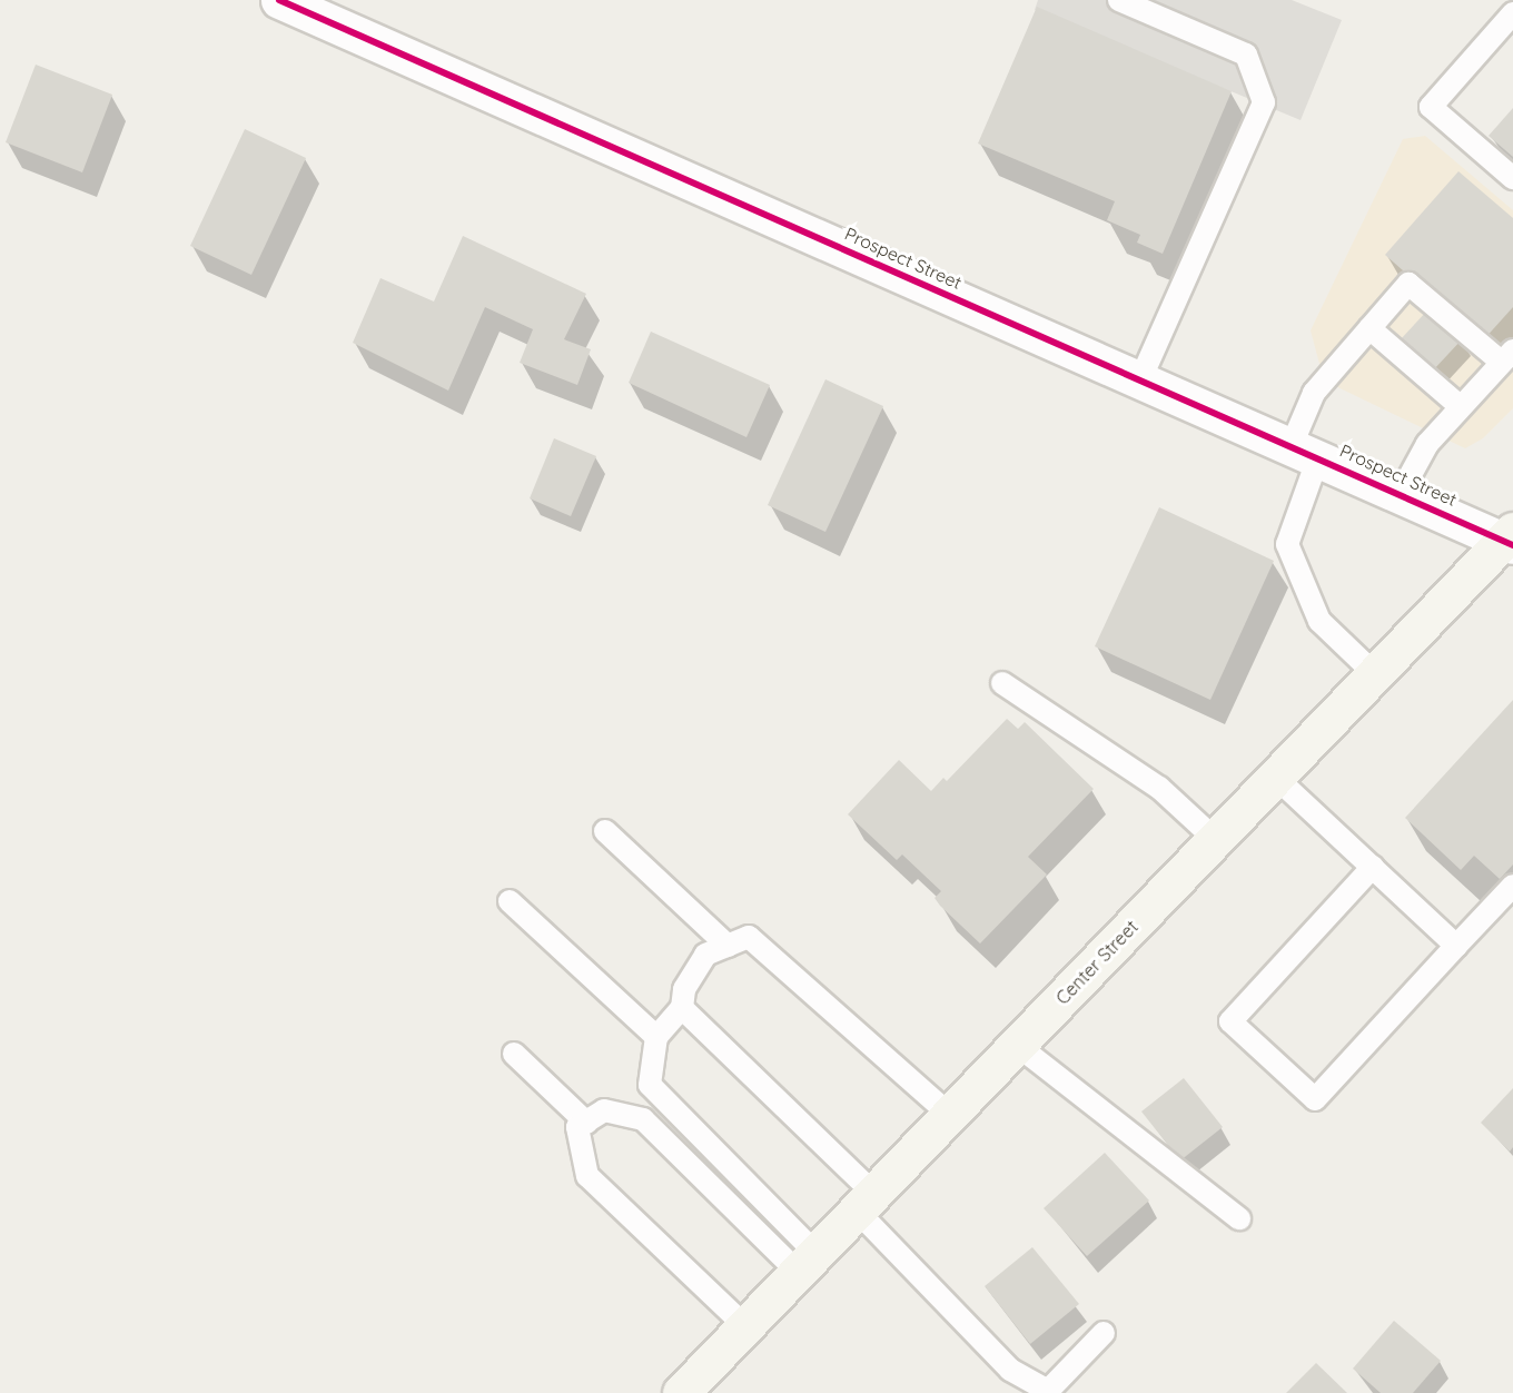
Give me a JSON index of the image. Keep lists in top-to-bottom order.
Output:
{
  "streets": {
    "main road": ["Center Street"],
    "street": ["Prospect Street"]
  },
  "crossings": [
    ["Prospect Street", "Center Street"]
  ]
}
